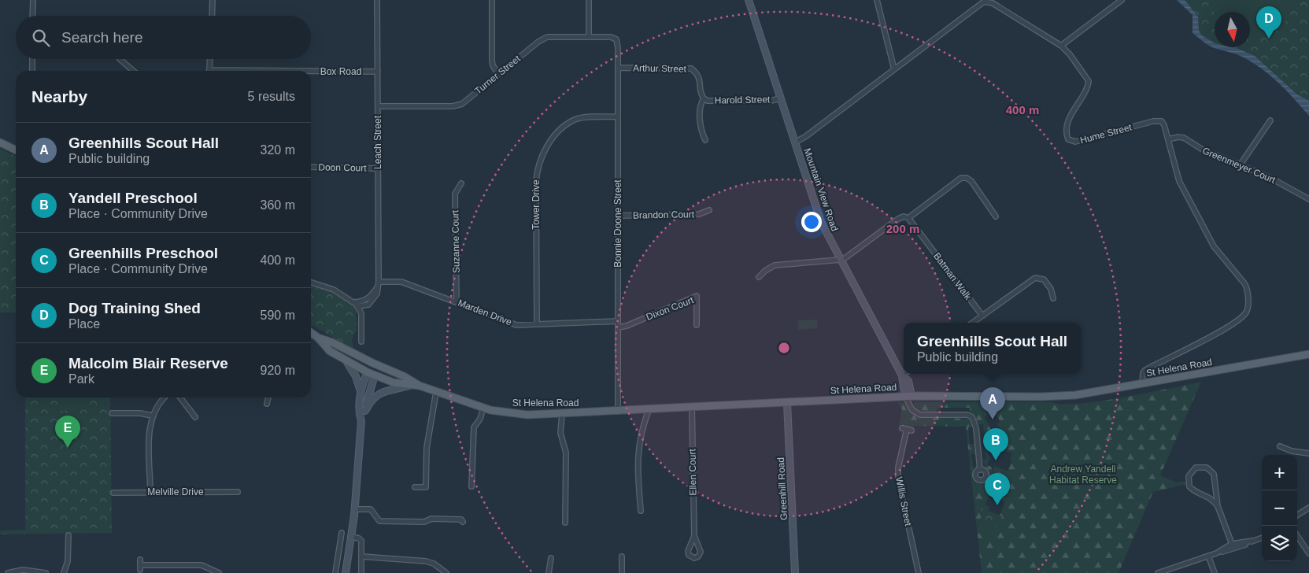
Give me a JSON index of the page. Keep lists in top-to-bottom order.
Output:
{
  "streets": {
    "main road": ["St Helena Road"],
    "street": [
      "Arthur Street",
      "Box Road",
      "Turner Street",
      "Harold Street",
      "Hume Street",
      "Leach Street",
      "Greenmeyer Court",
      "Doon Court",
      "Mountain View Road",
      "Tower Drive",
      "Brandon Court",
      "Bonnie Doone Street",
      "Suzanne Court",
      "Batman Walk",
      "Dixon Court",
      "Marden Drive",
      "Ellen Court",
      "Greenhill Road",
      "Melville Drive",
      "Willis Street"
    ]
  },
  "crossings": [
    ["Arthur Street", "Harold Street"],
    ["Arthur Street", "Bonnie Doone Street"],
    ["Box Road", "Leach Street"],
    ["Turner Street", "Leach Street"],
    ["Turner Street", "Bonnie Doone Street"],
    ["Harold Street", "Mountain View Road"],
    ["Hume Street", "Greenmeyer Court"],
    ["Hume Street", "Mountain View Road"],
    ["Hume Street", "St Helena Road"],
    ["Leach Street", "Doon Court"],
    ["Leach Street", "Marden Drive"],
    ["Mountain View Road", "St Helena Road"],
    ["Tower Drive", "Bonnie Doone Street"],
    ["Tower Drive", "Marden Drive"],
    ["Brandon Court", "Bonnie Doone Street"],
    ["Bonnie Doone Street", "Dixon Court"],
    ["Bonnie Doone Street", "Marden Drive"],
    ["Bonnie Doone Street", "St Helena Road"],
    ["Suzanne Court", "Marden Drive"],
    ["St Helena Road", "Ellen Court"],
    ["St Helena Road", "Greenhill Road"]
  ],
  "parks": ["Andrew Yandell Habitat Reserve"],
  "north": "bottom",
  "page": {
    "pins": [
      "D",
      "A",
      "E",
      "B",
      "C"
    ],
    "search": "Search here",
    "heading": ["Nearby", "5 results"],
    "list": [
      {
        "mark": "A",
        "name": "Greenhills Scout Hall",
        "note": "Public building",
        "value": "320 m"
      },
      {
        "mark": "B",
        "name": "Yandell Preschool",
        "note": "Place · Community Drive",
        "value": "360 m"
      },
      {
        "mark": "C",
        "name": "Greenhills Preschool",
        "note": "Place · Community Drive",
        "value": "400 m"
      },
      {
        "mark": "D",
        "name": "Dog Training Shed",
        "note": "Place",
        "value": "590 m"
      },
      {
        "mark": "E",
        "name": "Malcolm Blair Reserve",
        "note": "Park",
        "value": "920 m"
      }
    ],
    "popup": ["Greenhills Scout Hall", "Public building"],
    "map_buttons": ["+", "−"]
  },
  "rings": ["400 m", "200 m"]
}
